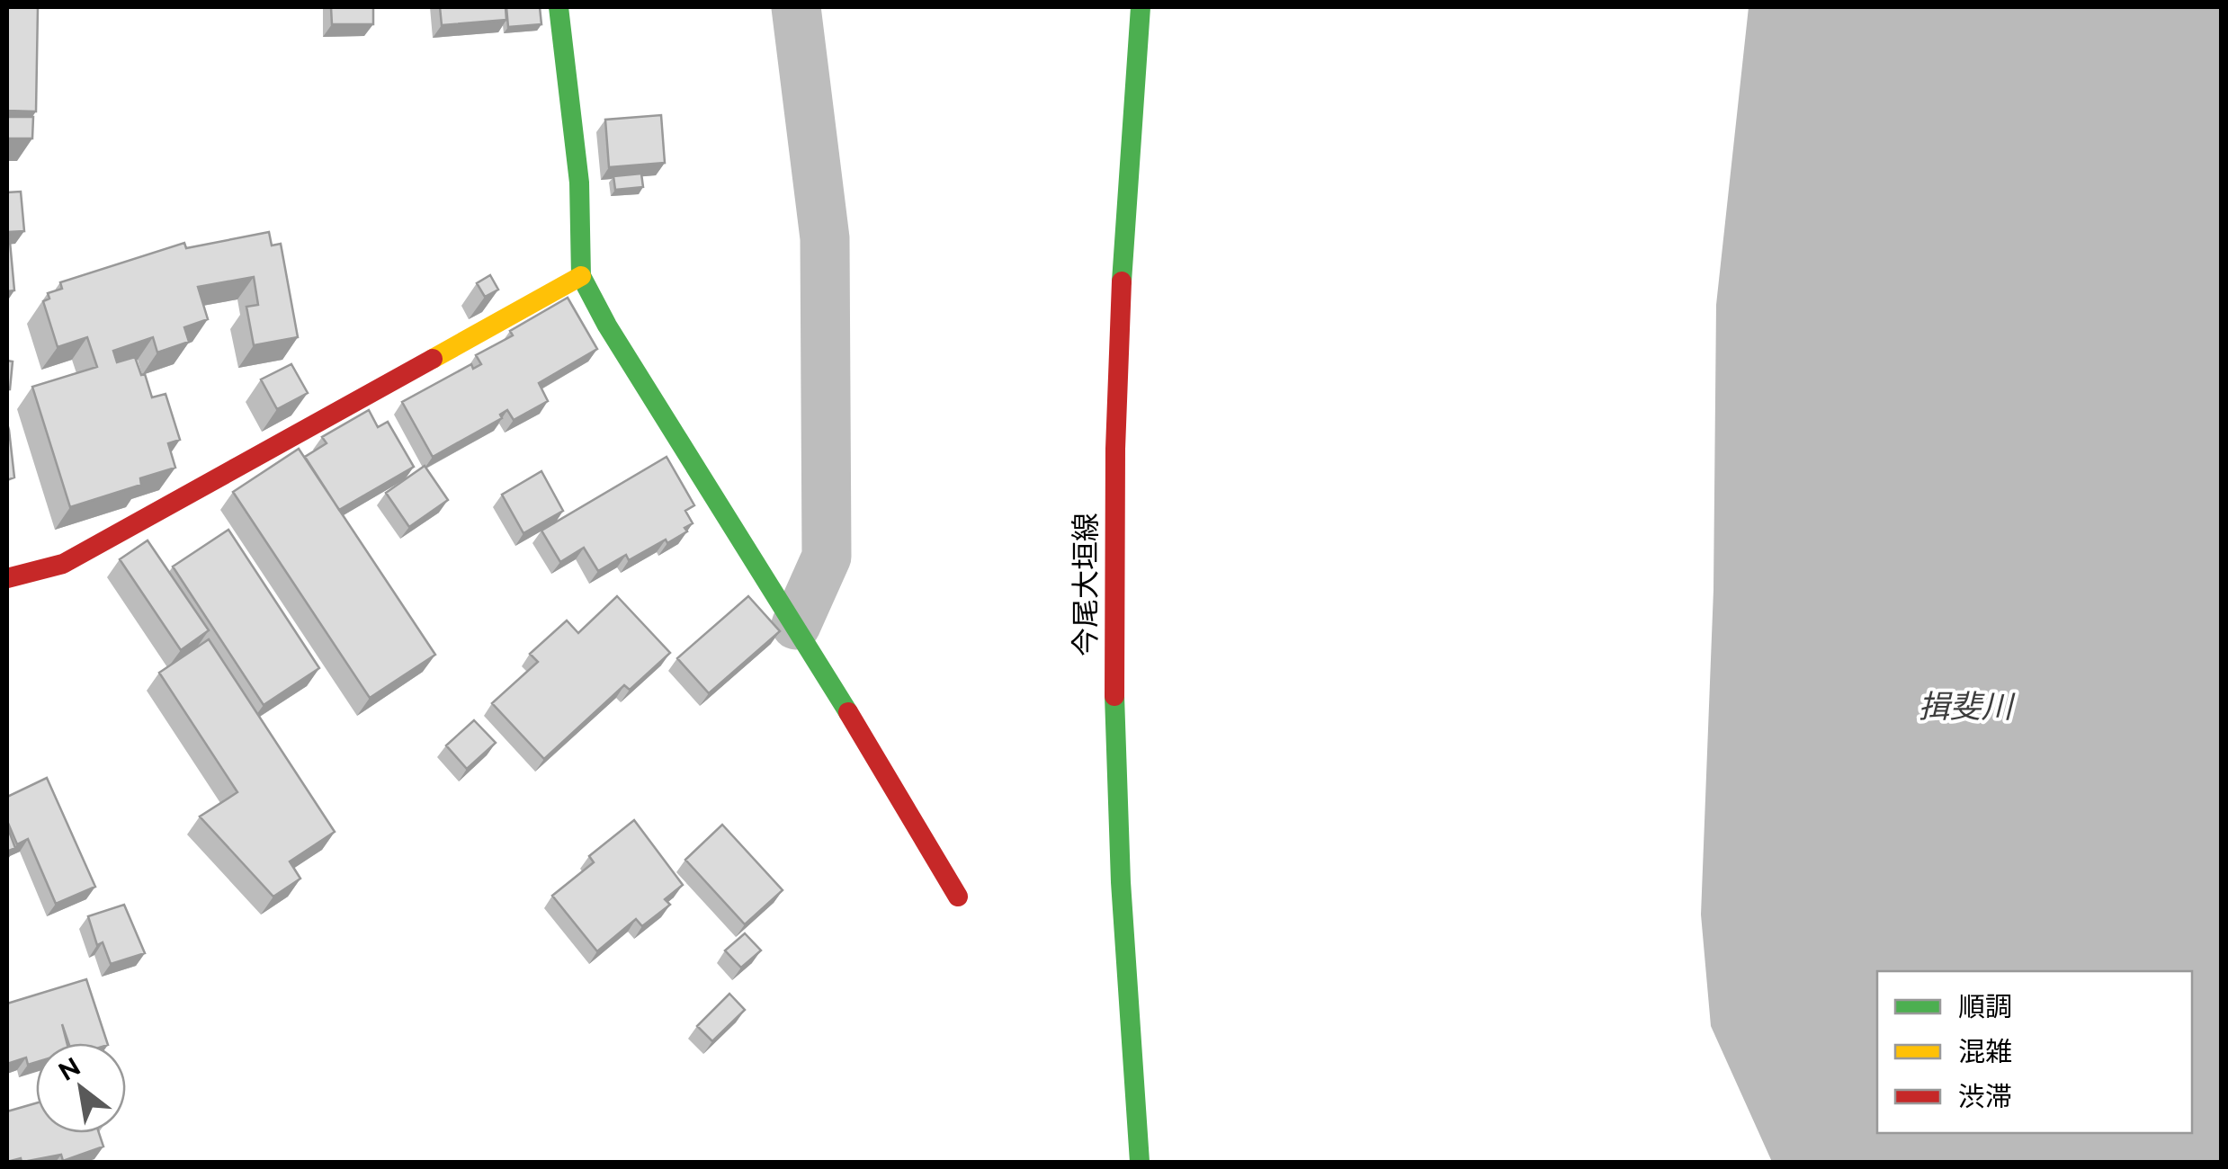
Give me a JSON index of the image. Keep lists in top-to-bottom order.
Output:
{
  "streets": {
    "street": ["今尾大垣線"]
  },
  "water": ["揖斐川"],
  "legend": ["順調", "混雑", "渋滞"],
  "north": "top left"
}
